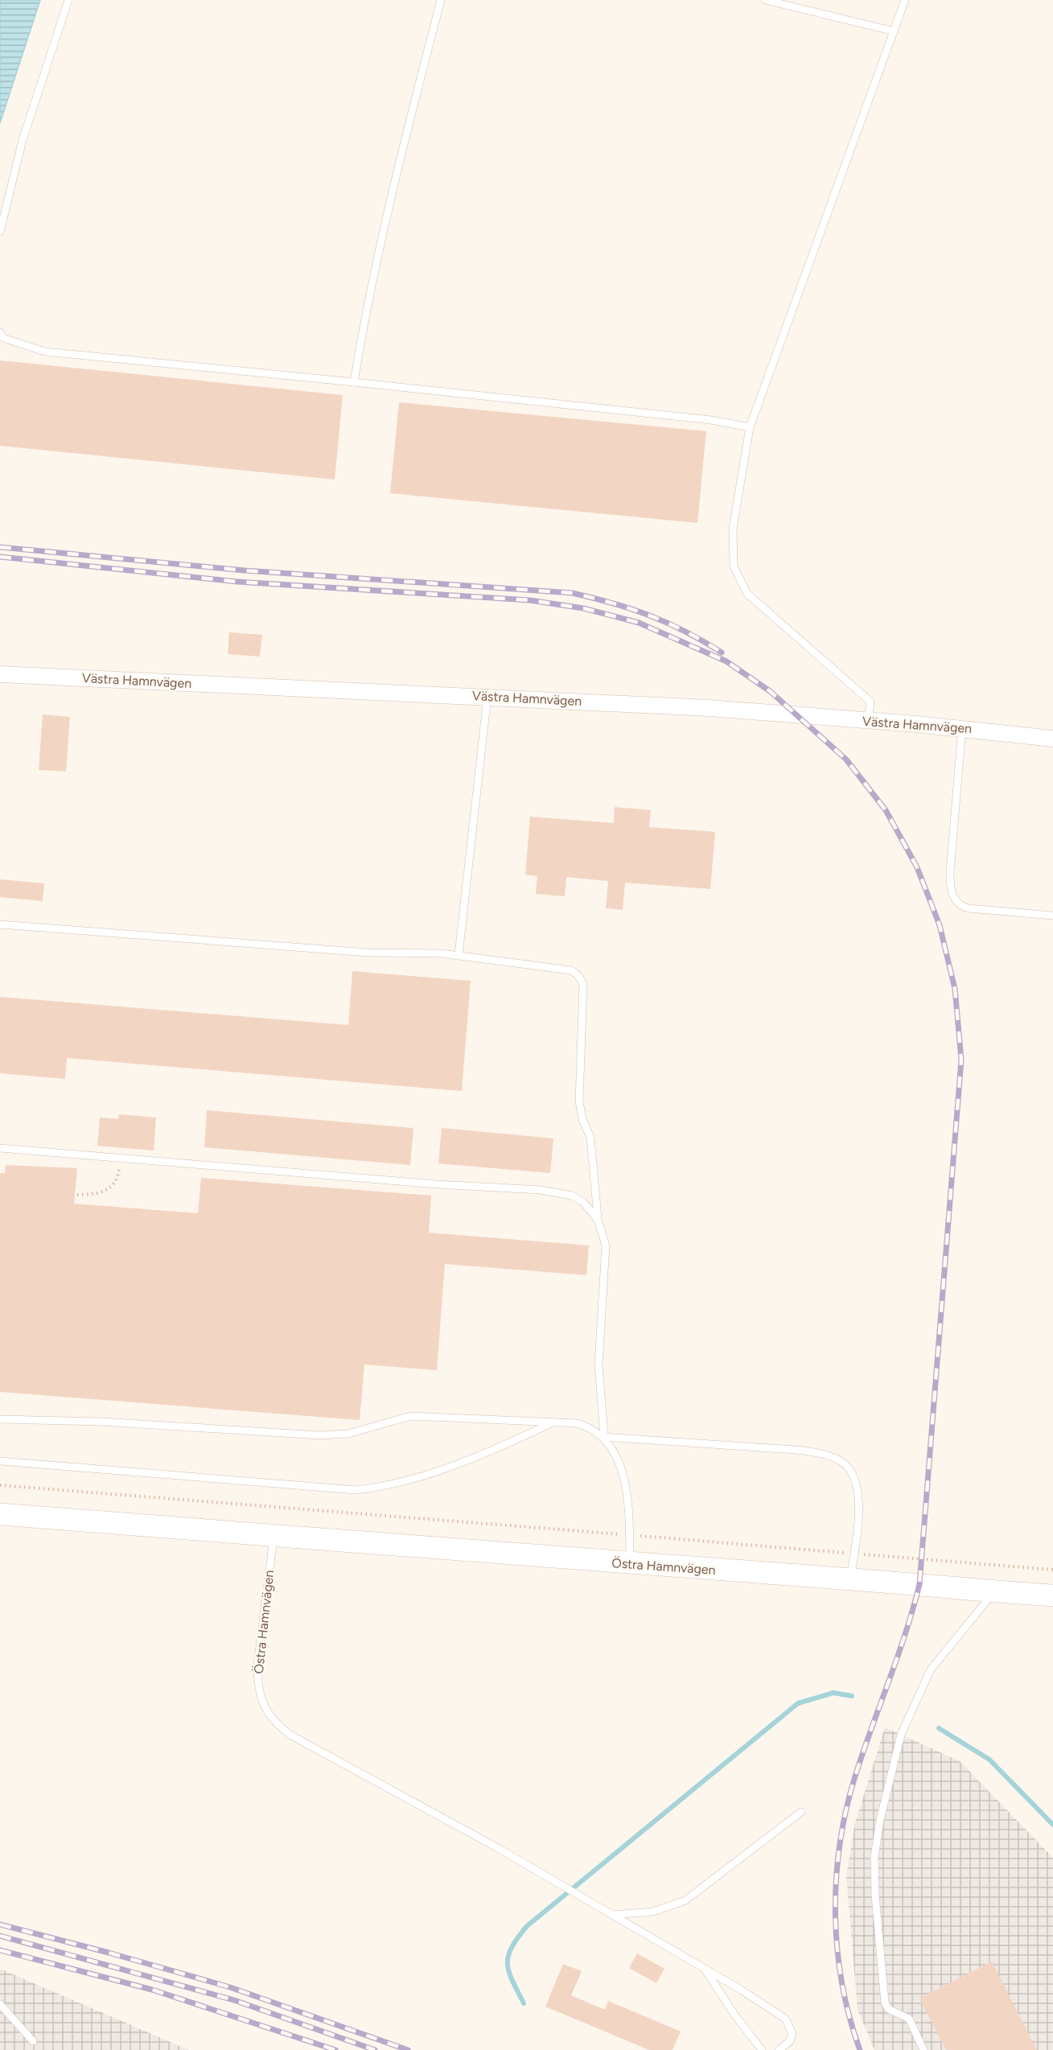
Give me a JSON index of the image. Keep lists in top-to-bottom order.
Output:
{
  "streets": {
    "street": ["Västra Hamnvägen", "Östra Hamnvägen"]
  }
}
